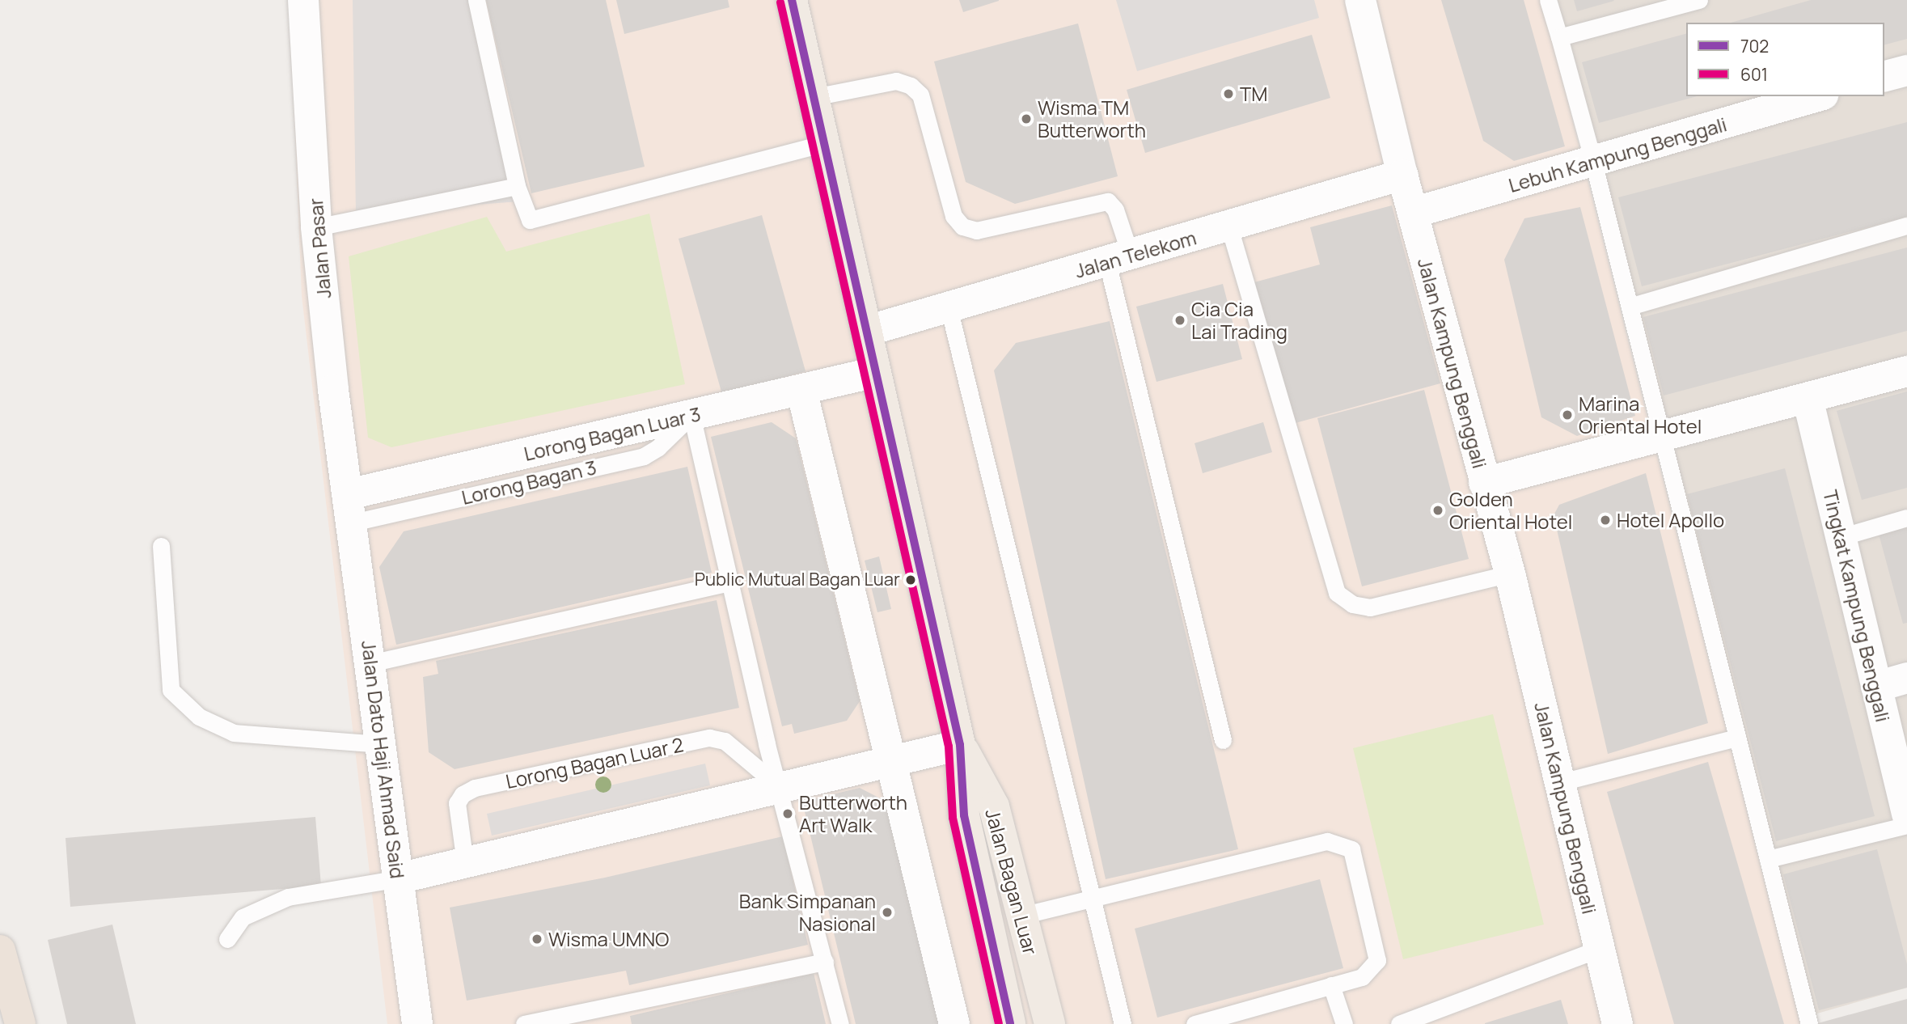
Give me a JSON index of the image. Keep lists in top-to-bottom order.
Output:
{
  "streets": {
    "main road": ["Jalan Bagan Luar"],
    "street": [
      "Lebuh Kampung Benggali",
      "Jalan Pasar",
      "Jalan Telekom",
      "Jalan Kampung Benggali",
      "Lorong Bagan Luar 3",
      "Tingkat Kampung Benggali",
      "Jalan Dato Haji Ahmad Said"
    ],
    "lane": ["Lorong Bagan Luar 2"]
  },
  "crossings": [
    ["Lebuh Kampung Benggali", "Jalan Kampung Benggali"],
    ["Jalan Pasar", "Lorong Bagan Luar 3"],
    ["Jalan Pasar", "Jalan Dato Haji Ahmad Said"],
    ["Jalan Telekom", "Jalan Kampung Benggali"],
    ["Jalan Telekom", "Jalan Bagan Luar"],
    ["Lorong Bagan Luar 3", "Jalan Dato Haji Ahmad Said"],
    ["Lorong Bagan Luar 3", "Jalan Bagan Luar"]
  ],
  "places": [
    "TM",
    "Wisma TM Butterworth",
    "Cia Cia Lai Trading",
    "Marina Oriental Hotel",
    "Golden Oriental Hotel",
    "Hotel Apollo",
    "Public Mutual Bagan Luar",
    "Butterworth Art Walk",
    "Bank Simpanan Nasional",
    "Wisma UMNO"
  ],
  "lines": ["transit line 702", "transit line 601"],
  "legend": ["702", "601"]
}
